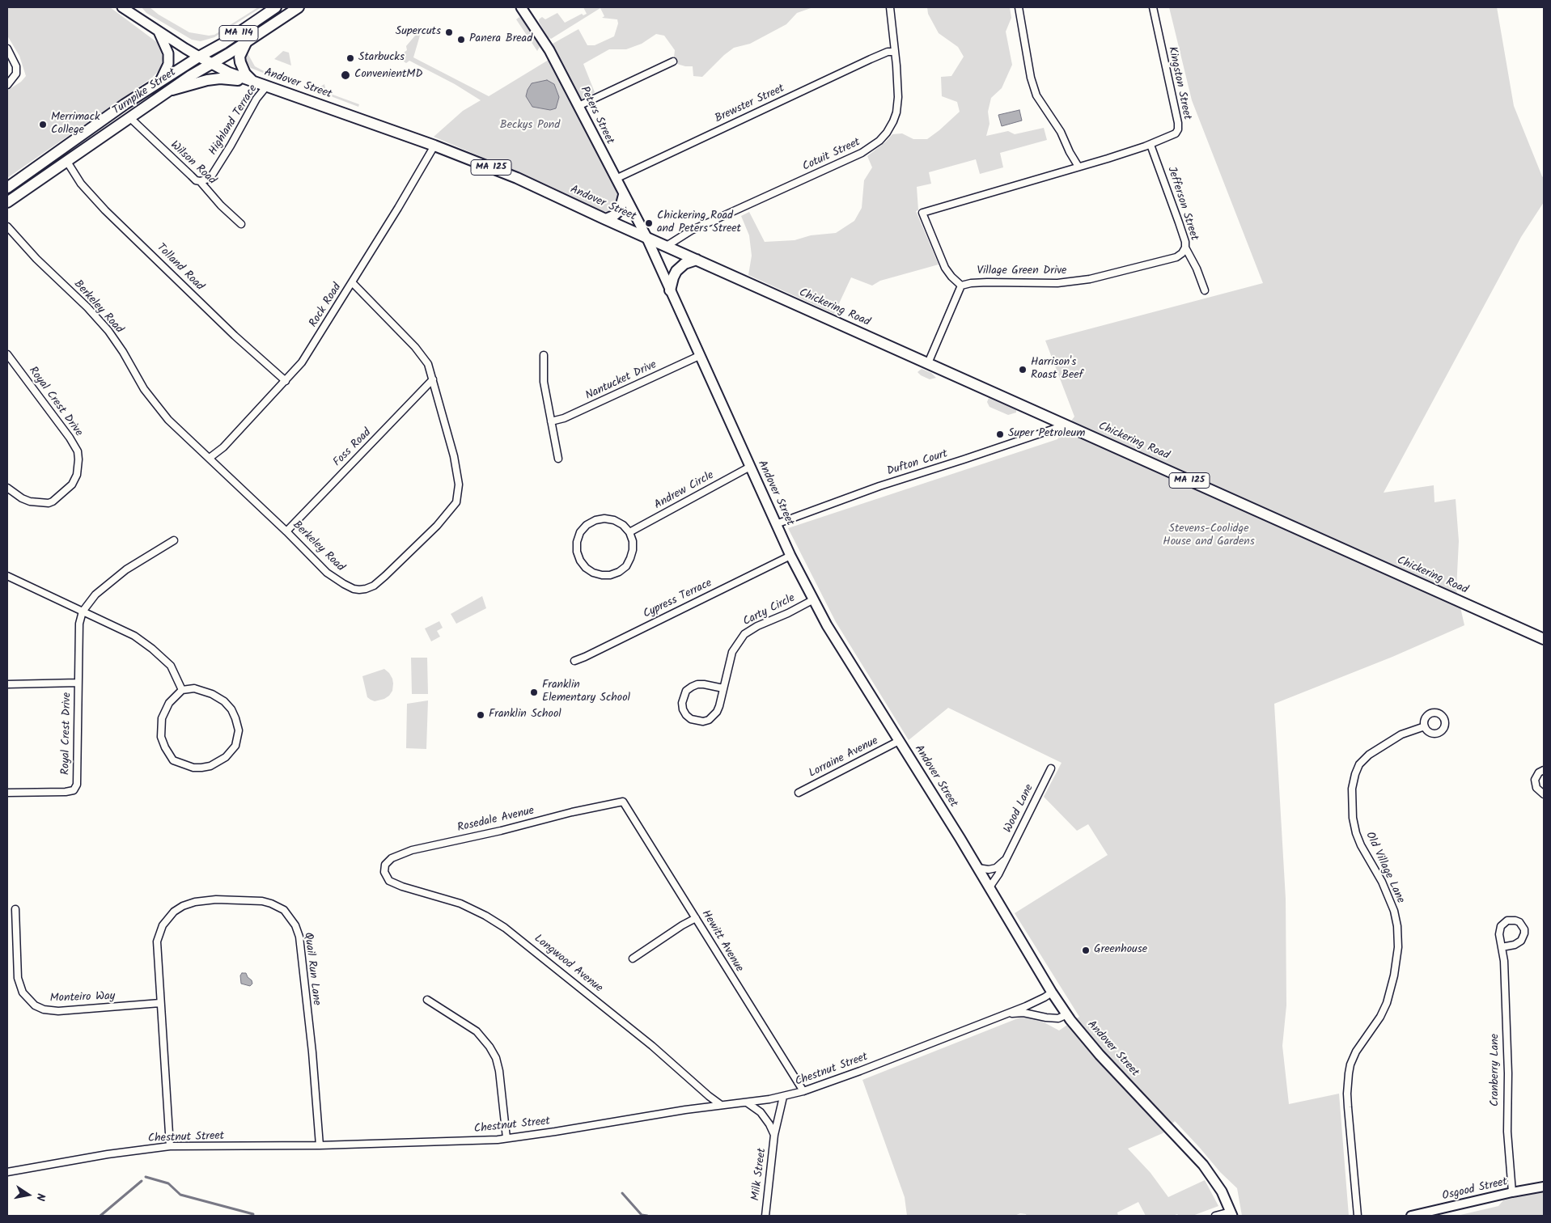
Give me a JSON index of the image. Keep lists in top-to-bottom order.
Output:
{
  "streets": {
    "main road": [
      "MA 114",
      "Andover Street",
      "Turnpike Street",
      "Peters Street",
      "MA 125",
      "Chickering Road"
    ],
    "street": [
      "Kingston Street",
      "Brewster Street",
      "Highland Terrace",
      "Cotuit Street",
      "Wilson Road",
      "Jefferson Street",
      "Tolland Road",
      "Village Green Drive",
      "Rock Road",
      "Berkeley Road",
      "Nantucket Drive",
      "Royal Crest Drive",
      "Foss Road",
      "Dufton Court",
      "Andrew Circle",
      "Cypress Terrace",
      "Carty Circle",
      "Lorraine Avenue",
      "Wood Lane",
      "Rosedale Avenue",
      "Old Village Lane",
      "Hewitt Avenue",
      "Longwood Avenue",
      "Quail Run Lane",
      "Monteiro Way",
      "Chestnut Street",
      "Cranberry Lane",
      "Milk Street",
      "Osgood Street"
    ]
  },
  "crossings": [
    ["Kingston Street", "Jefferson Street"],
    ["Kingston Street", "Village Green Drive"],
    ["Andover Street", "Turnpike Street"],
    ["Andover Street", "Peters Street"],
    ["Andover Street", "Highland Terrace"],
    ["Andover Street", "MA 125"],
    ["Andover Street", "Rock Road"],
    ["Andover Street", "Chickering Road"],
    ["Andover Street", "Nantucket Drive"],
    ["Andover Street", "Dufton Court"],
    ["Andover Street", "Andrew Circle"],
    ["Andover Street", "Cypress Terrace"],
    ["Andover Street", "Carty Circle"],
    ["Andover Street", "Lorraine Avenue"],
    ["Andover Street", "Wood Lane"],
    ["Andover Street", "Chestnut Street"],
    ["Turnpike Street", "Wilson Road"],
    ["Turnpike Street", "MA 125"],
    ["Turnpike Street", "Tolland Road"],
    ["Brewster Street", "Peters Street"],
    ["Brewster Street", "Cotuit Street"],
    ["Peters Street", "Chickering Road"],
    ["Highland Terrace", "Wilson Road"],
    ["Cotuit Street", "Chickering Road"],
    ["Jefferson Street", "Village Green Drive"],
    ["Tolland Road", "Rock Road"],
    ["Rock Road", "Berkeley Road"],
    ["Berkeley Road", "Foss Road"],
    ["Chickering Road", "Dufton Court"],
    ["Rosedale Avenue", "Hewitt Avenue"],
    ["Rosedale Avenue", "Longwood Avenue"],
    ["Hewitt Avenue", "Chestnut Street"],
    ["Longwood Avenue", "Chestnut Street"],
    ["Quail Run Lane", "Monteiro Way"],
    ["Quail Run Lane", "Chestnut Street"],
    ["Chestnut Street", "Milk Street"],
    ["Cranberry Lane", "Osgood Street"]
  ],
  "parks": ["Beckys Pond", "Stevens-Coolidge House and Gardens"],
  "places": [
    "Supercuts",
    "Panera Bread",
    "Starbucks",
    "ConvenientMD",
    "Merrimack College",
    "Chickering Road and Peters Street",
    "Harrison's Roast Beef",
    "Super Petroleum",
    "Franklin Elementary School",
    "Franklin School",
    "Greenhouse"
  ],
  "north": "right"
}
